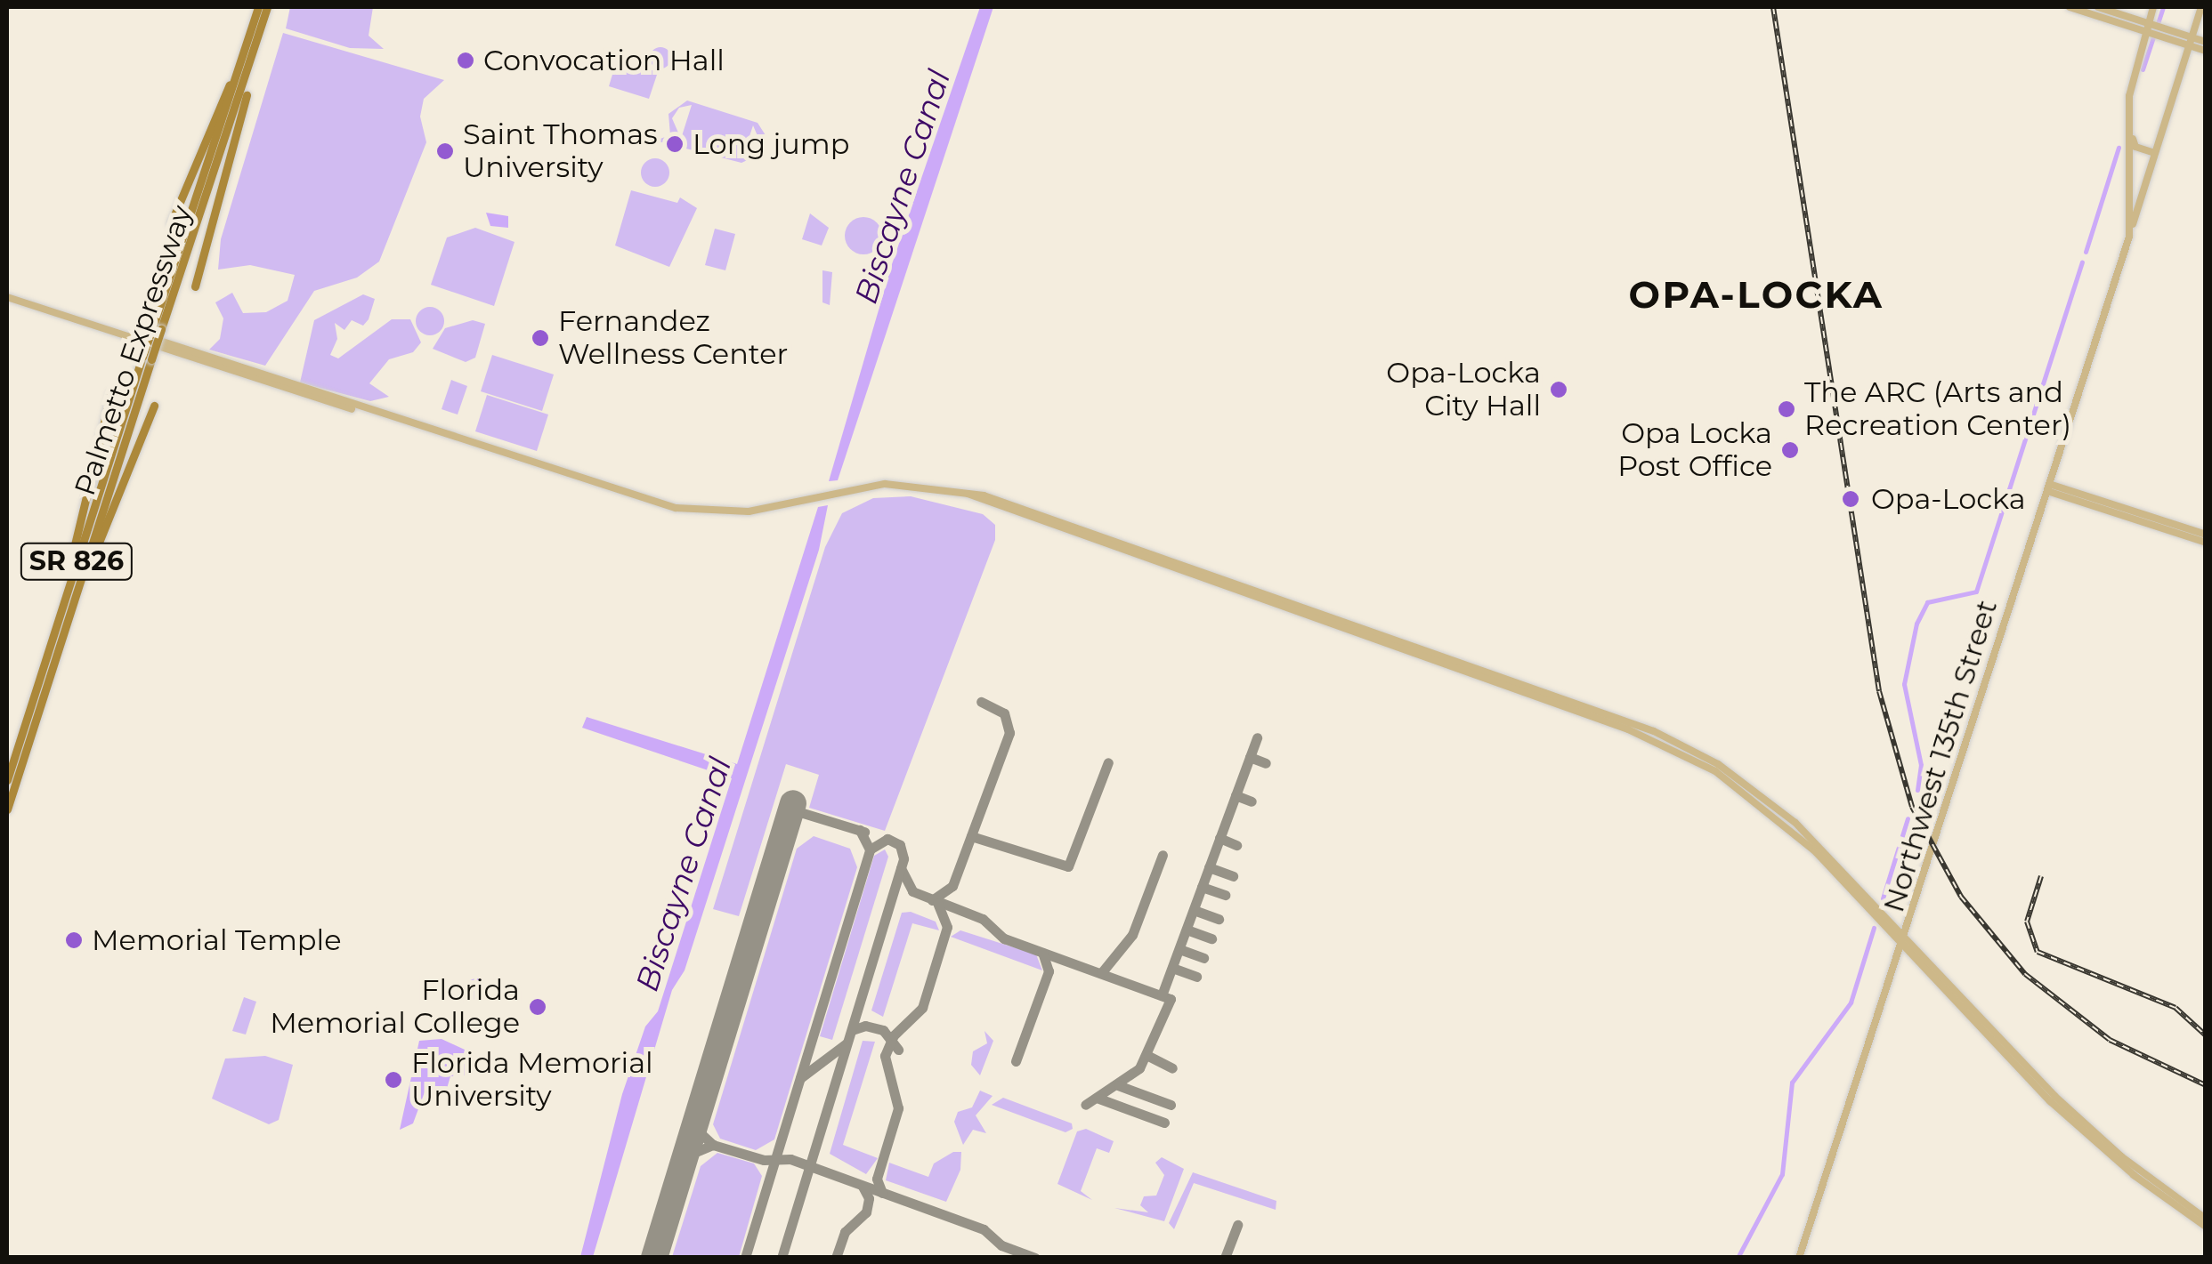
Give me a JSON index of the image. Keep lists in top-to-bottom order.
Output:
{
  "streets": {
    "highway": ["Palmetto Expressway", "SR 826"],
    "main road": ["Northwest 135th Street"]
  },
  "districts": ["OPA-LOCKA"],
  "water": ["Biscayne Canal"],
  "places": [
    "Convocation Hall",
    "Long jump",
    "Saint Thomas University",
    "Fernandez Wellness Center",
    "Opa-Locka City Hall",
    "The ARC (Arts and Recreation Center)",
    "Opa Locka Post Office",
    "Opa-Locka",
    "Memorial Temple",
    "Florida Memorial College",
    "Florida Memorial University"
  ]
}
